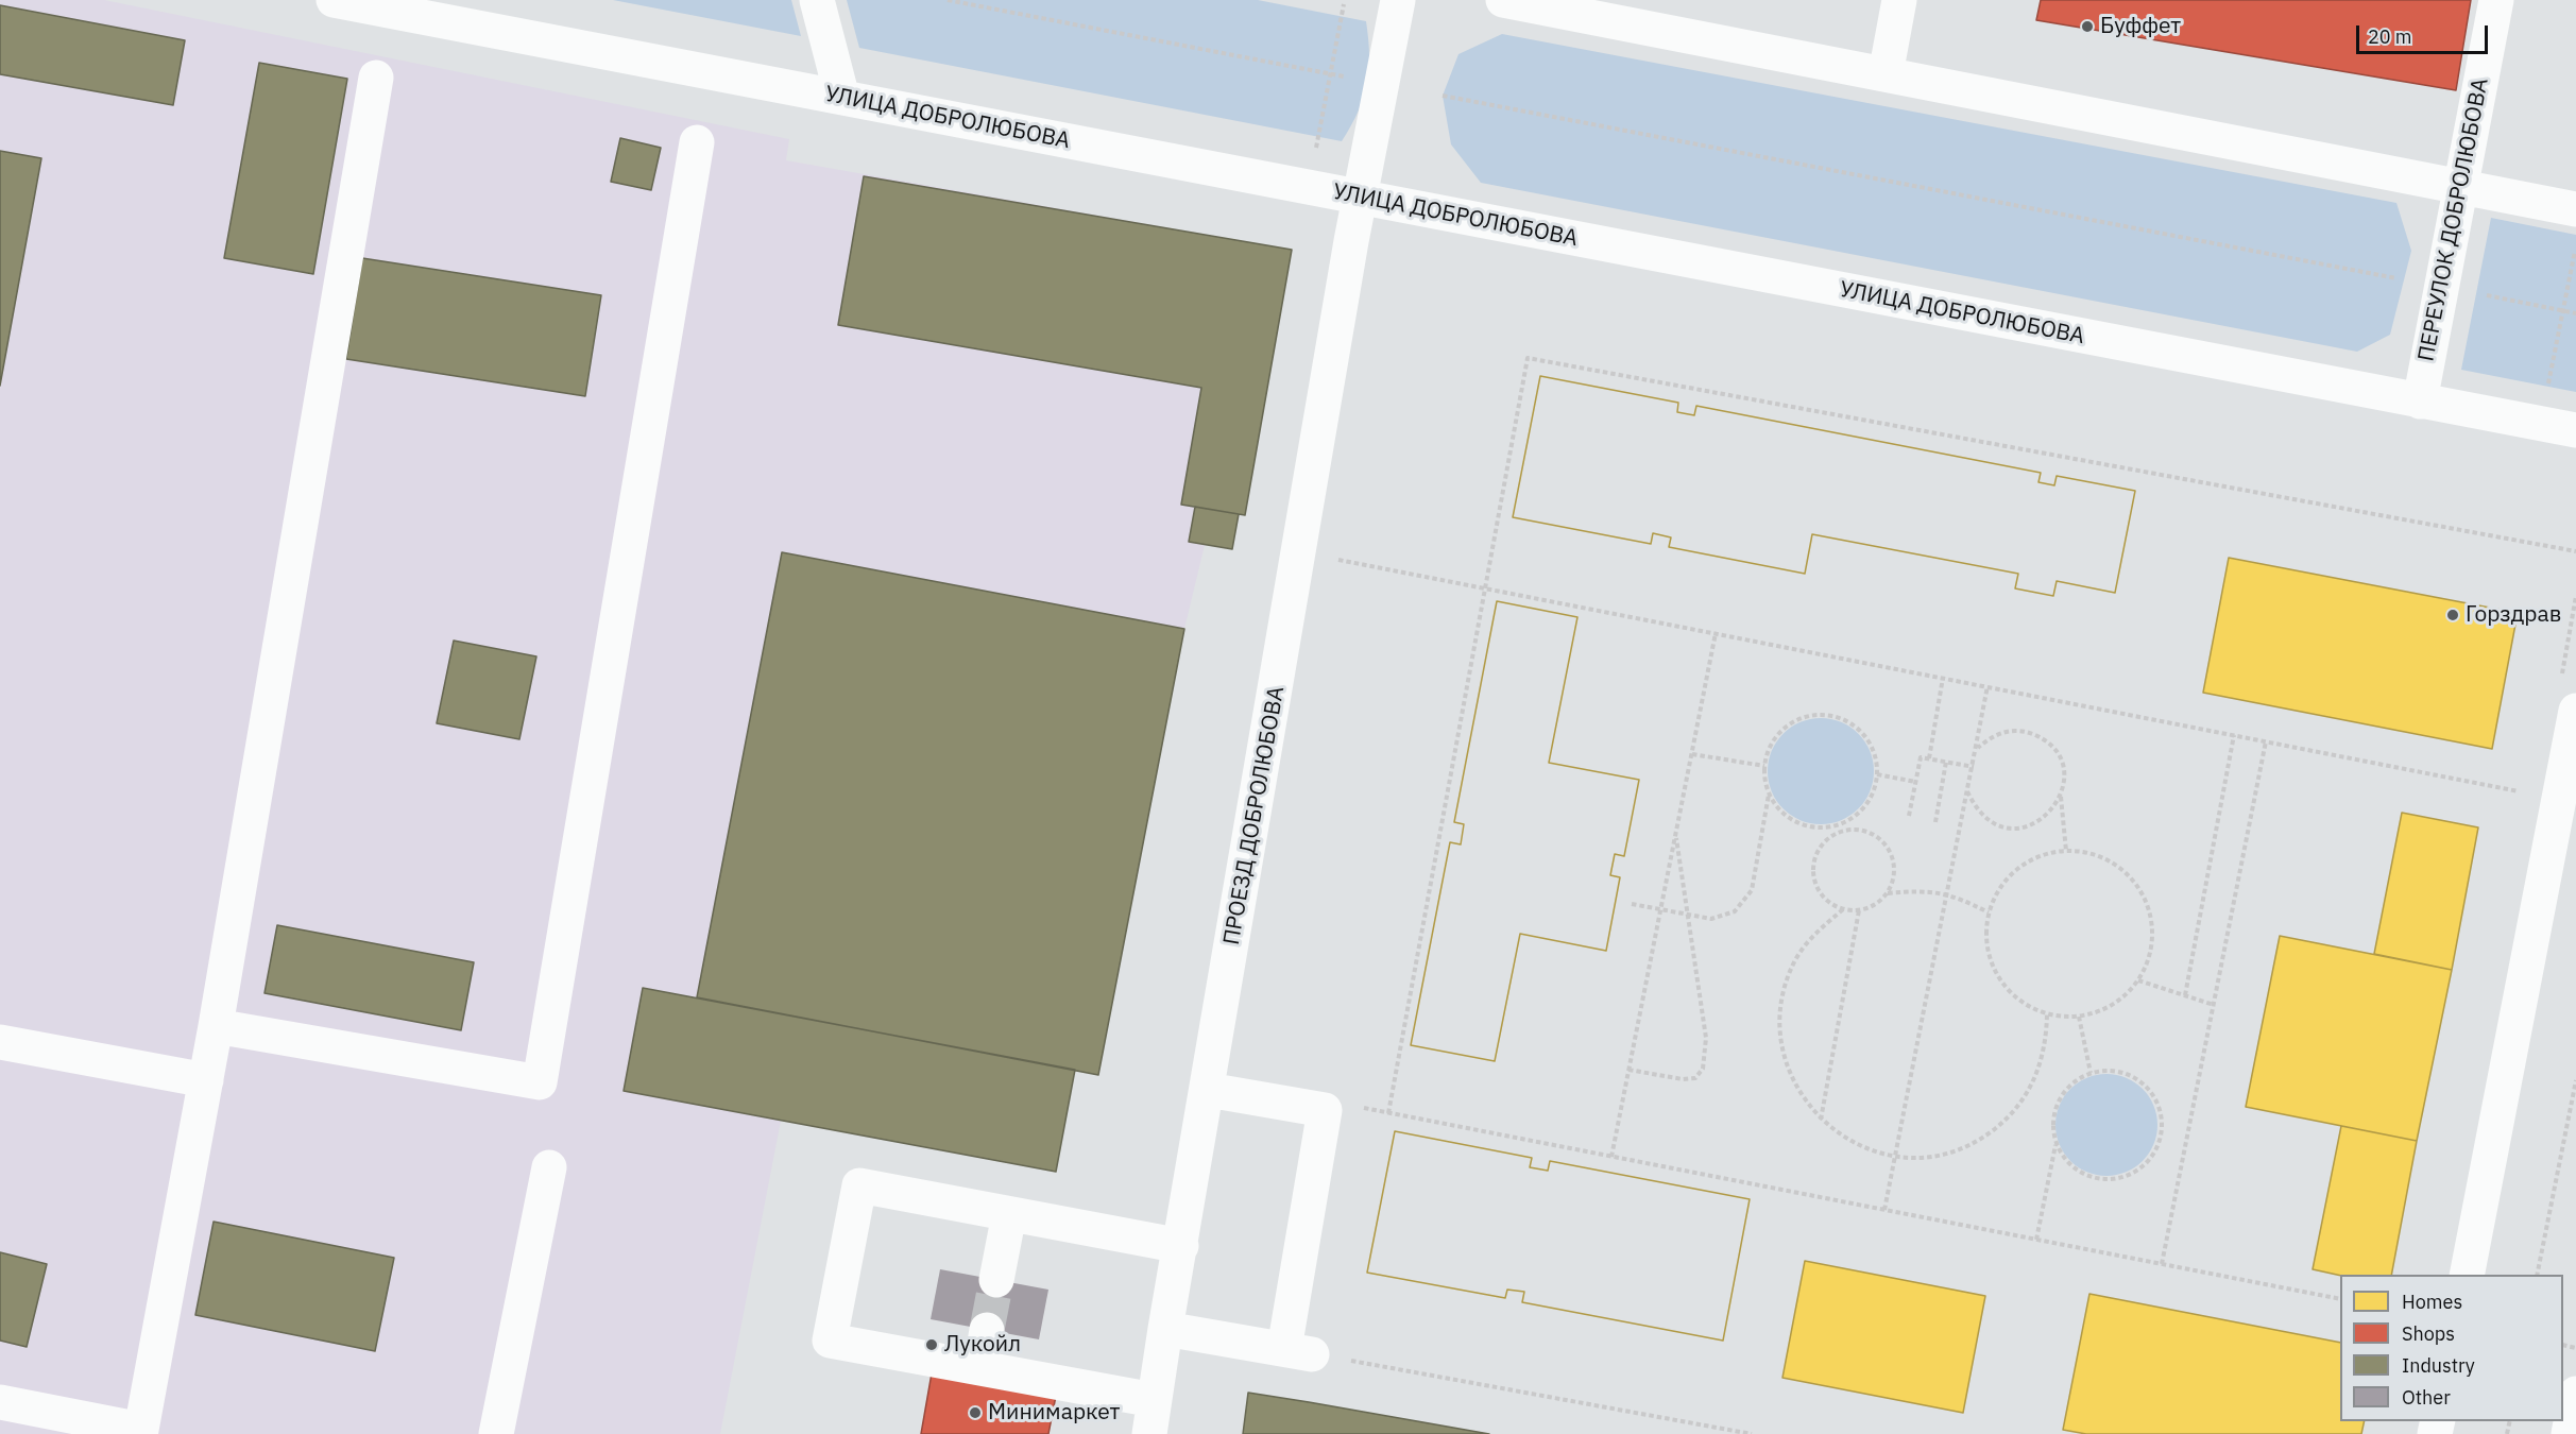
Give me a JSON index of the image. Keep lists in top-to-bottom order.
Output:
{
  "streets": {
    "street": ["УЛИЦА ДОБРОЛЮБОВА", "ПЕРЕУЛОК ДОБРОЛЮБОВА", "ПРОЕЗД ДОБРОЛЮБОВА"]
  },
  "crossings": [
    ["УЛИЦА ДОБРОЛЮБОВА", "ПЕРЕУЛОК ДОБРОЛЮБОВА"],
    ["УЛИЦА ДОБРОЛЮБОВА", "ПРОЕЗД ДОБРОЛЮБОВА"]
  ],
  "places": [
    "Буффет",
    "Горздрав",
    "Лукойл",
    "Минимаркет"
  ],
  "legend": [
    "Homes",
    "Shops",
    "Industry",
    "Other"
  ],
  "scale_bar": "20 m"
}
